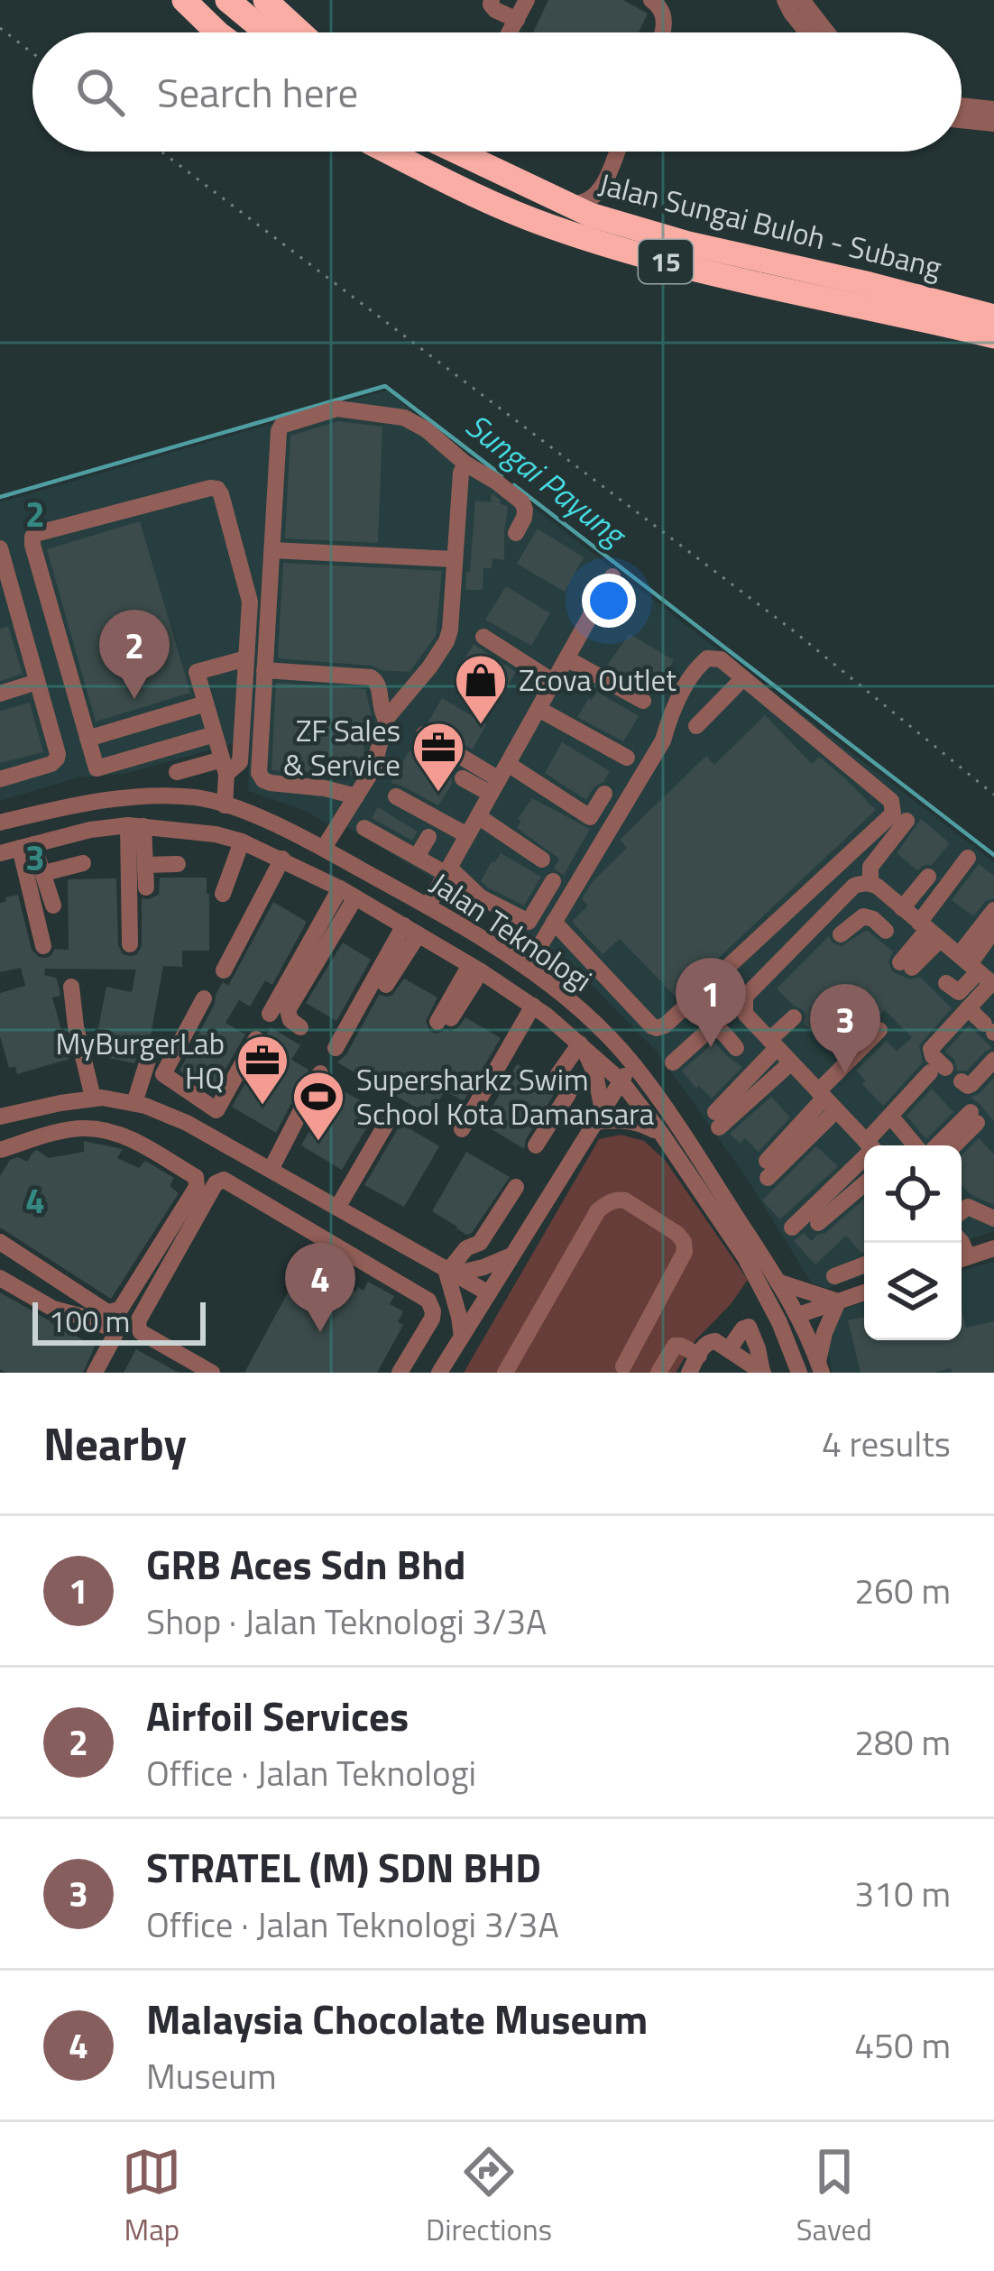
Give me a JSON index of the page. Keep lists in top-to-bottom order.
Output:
{
  "streets": {
    "highway": ["Jalan Sungai Buloh - Subang", "15"],
    "street": ["Jalan Teknologi"]
  },
  "water": ["Sungai Payung"],
  "places": {
    "shop": ["Zcova Outlet"],
    "office": ["ZF Sales & Service", "MyBurgerLab HQ"],
    "sports": ["Supersharkz Swim School Kota Damansara"]
  },
  "scale_bar": "100 m",
  "page": {
    "search": "Search here",
    "pins": [
      "2",
      "1",
      "3",
      "4"
    ],
    "scale": "100 m",
    "heading": ["Nearby", "4 results"],
    "list": [
      {
        "mark": "1",
        "name": "GRB Aces Sdn Bhd",
        "note": "Shop · Jalan Teknologi 3/3A",
        "value": "260 m"
      },
      {
        "mark": "2",
        "name": "Airfoil Services",
        "note": "Office · Jalan Teknologi",
        "value": "280 m"
      },
      {
        "mark": "3",
        "name": "STRATEL (M) SDN BHD",
        "note": "Office · Jalan Teknologi 3/3A",
        "value": "310 m"
      },
      {
        "mark": "4",
        "name": "Malaysia Chocolate Museum",
        "note": "Museum",
        "value": "450 m"
      }
    ],
    "nav": ["Map", "Directions", "Saved"]
  },
  "grid": {
    "rows": ["2", "3", "4"]
  }
}
